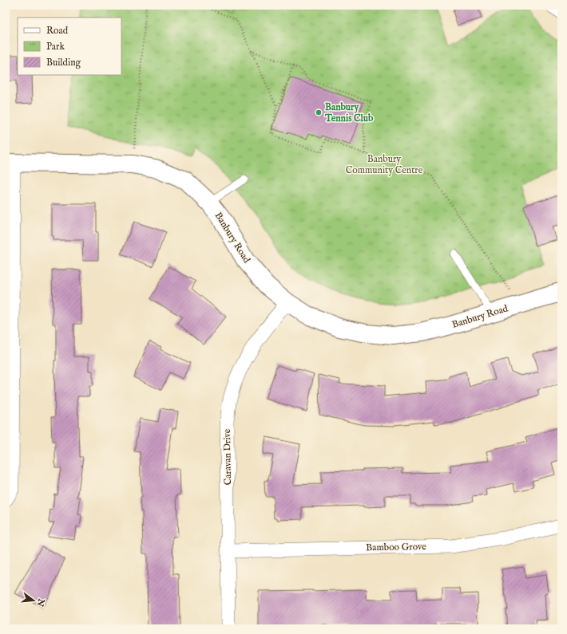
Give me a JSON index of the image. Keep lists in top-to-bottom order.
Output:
{
  "streets": {
    "street": ["Banbury Road", "Caravan Drive", "Bamboo Grove"]
  },
  "crossings": [
    ["Banbury Road", "Caravan Drive"],
    ["Caravan Drive", "Bamboo Grove"]
  ],
  "parks": ["Banbury Community Centre"],
  "places": ["Banbury Tennis Club"],
  "legend": ["Road", "Park", "Building"],
  "north": "right"
}
